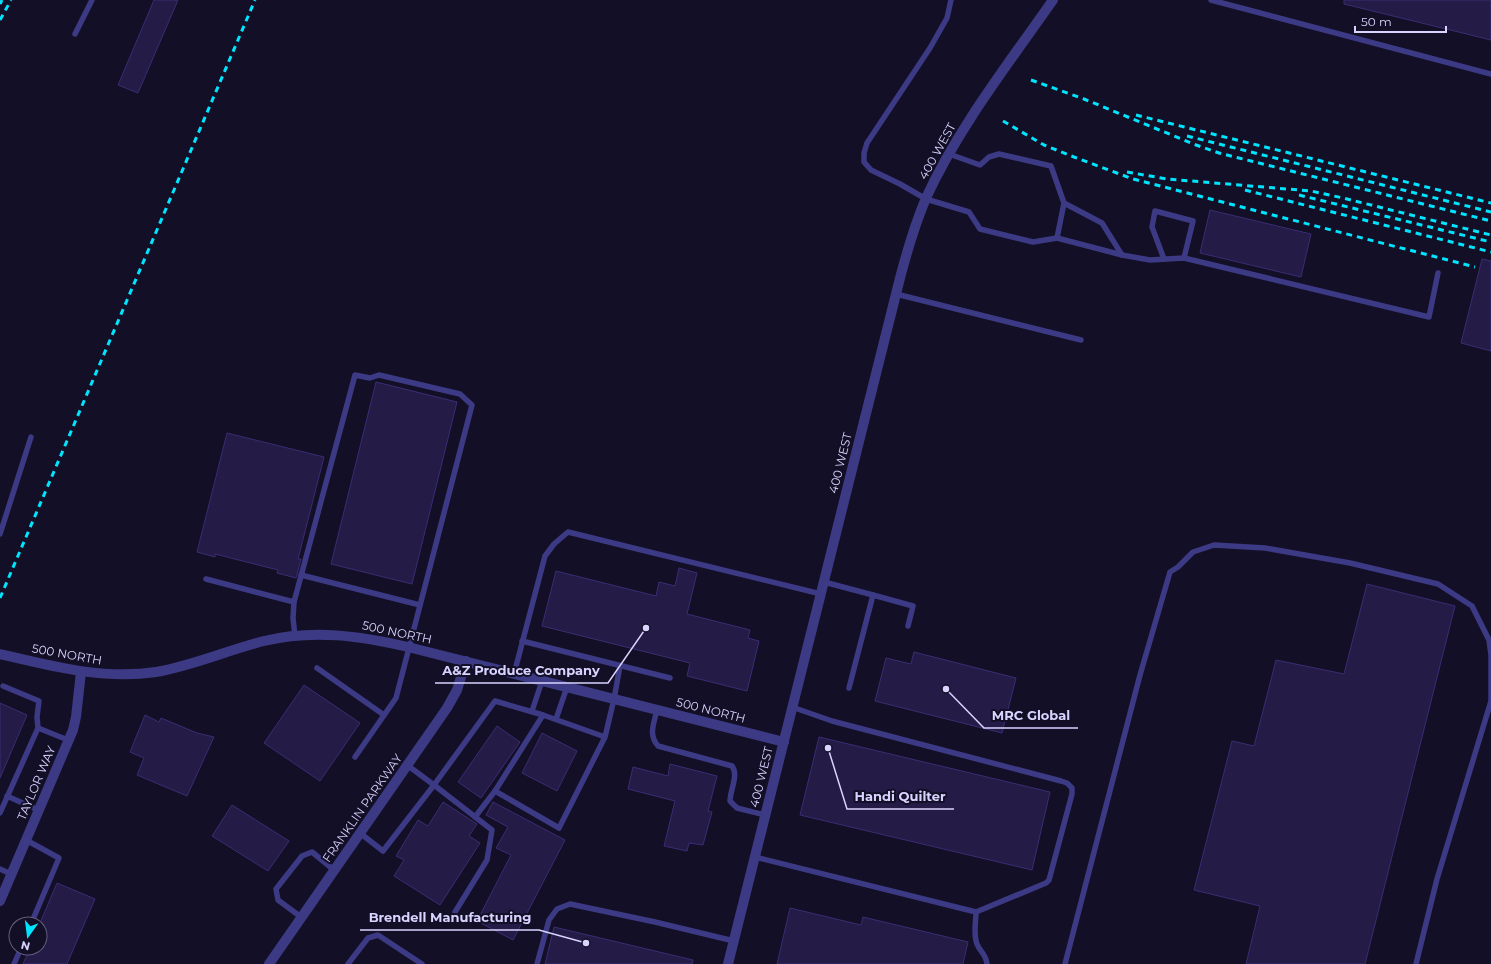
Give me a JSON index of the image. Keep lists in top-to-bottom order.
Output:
{
  "streets": {
    "street": [
      "400 WEST",
      "500 NORTH",
      "TAYLOR WAY",
      "FRANKLIN PARKWAY"
    ]
  },
  "crossings": [
    ["400 WEST", "500 NORTH"],
    ["500 NORTH", "TAYLOR WAY"],
    ["500 NORTH", "FRANKLIN PARKWAY"]
  ],
  "places": [
    "A&Z Produce Company",
    "MRC Global",
    "Handi Quilter",
    "Brendell Manufacturing"
  ],
  "scale_bar": "50 m",
  "north": "bottom"
}
